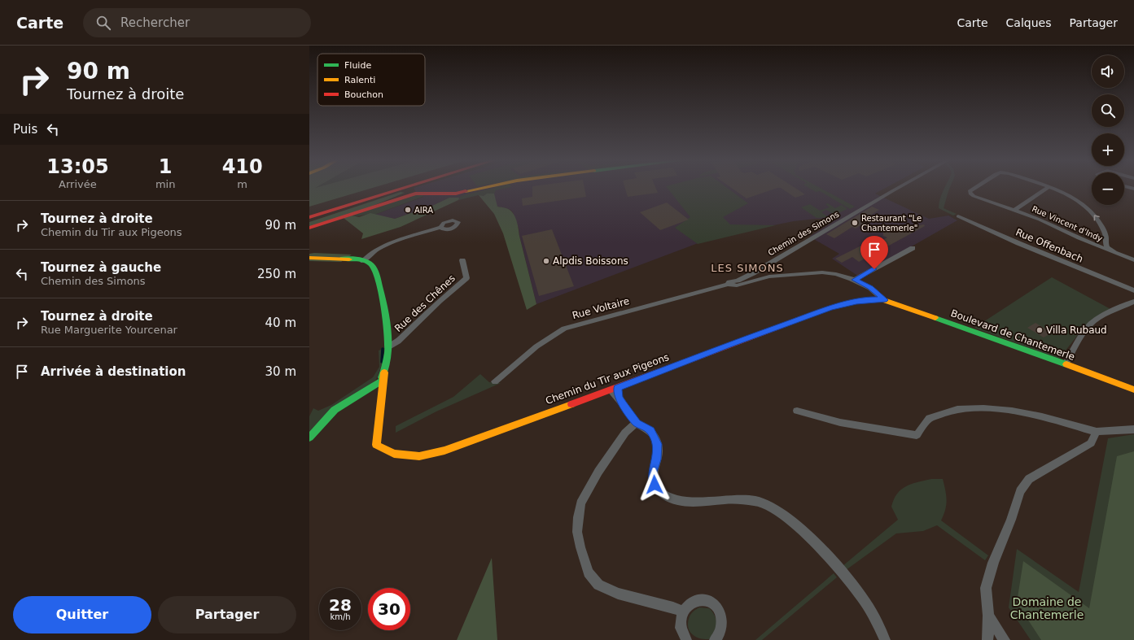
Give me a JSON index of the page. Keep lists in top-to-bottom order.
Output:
{
  "streets": {
    "main road": ["Boulevard de Chantemerle", "Chemin du Tir aux Pigeons"],
    "street": [
      "Rue Vincent d'Indy",
      "Chemin des Simons",
      "Rue Offenbach",
      "Rue des Chênes",
      "Rue Voltaire"
    ]
  },
  "crossings": [
    ["Chemin des Simons", "Rue Voltaire"],
    ["Boulevard de Chantemerle", "Chemin du Tir aux Pigeons"]
  ],
  "districts": ["LES SIMONS"],
  "parks": ["Domaine de Chantemerle"],
  "places": [
    "AIRA",
    "Restaurant \"Le Chantemerle\"",
    "Alpdis Boissons",
    "Villa Rubaud"
  ],
  "legend": ["Fluide", "Ralenti", "Bouchon"],
  "page": {
    "header": "Carte",
    "search": "Rechercher",
    "nav": ["Carte", "Calques", "Partager"],
    "turn": ["90 m", "Tournez à droite"],
    "map_buttons": ["+", "−"],
    "then": "Puis",
    "eta": [
      "13:05",
      "Arrivée",
      "1",
      "min",
      "410",
      "m"
    ],
    "list": [
      {
        "name": "Tournez à droite",
        "note": "Chemin du Tir aux Pigeons",
        "value": "90 m"
      },
      {
        "name": "Tournez à gauche",
        "note": "Chemin des Simons",
        "value": "250 m"
      },
      {
        "name": "Tournez à droite",
        "note": "Rue Marguerite Yourcenar",
        "value": "40 m"
      },
      {
        "name": "Arrivée à destination",
        "value": "30 m"
      }
    ],
    "speed": "28 km/h",
    "limit": "30",
    "buttons": ["Quitter", "Partager"]
  }
}
